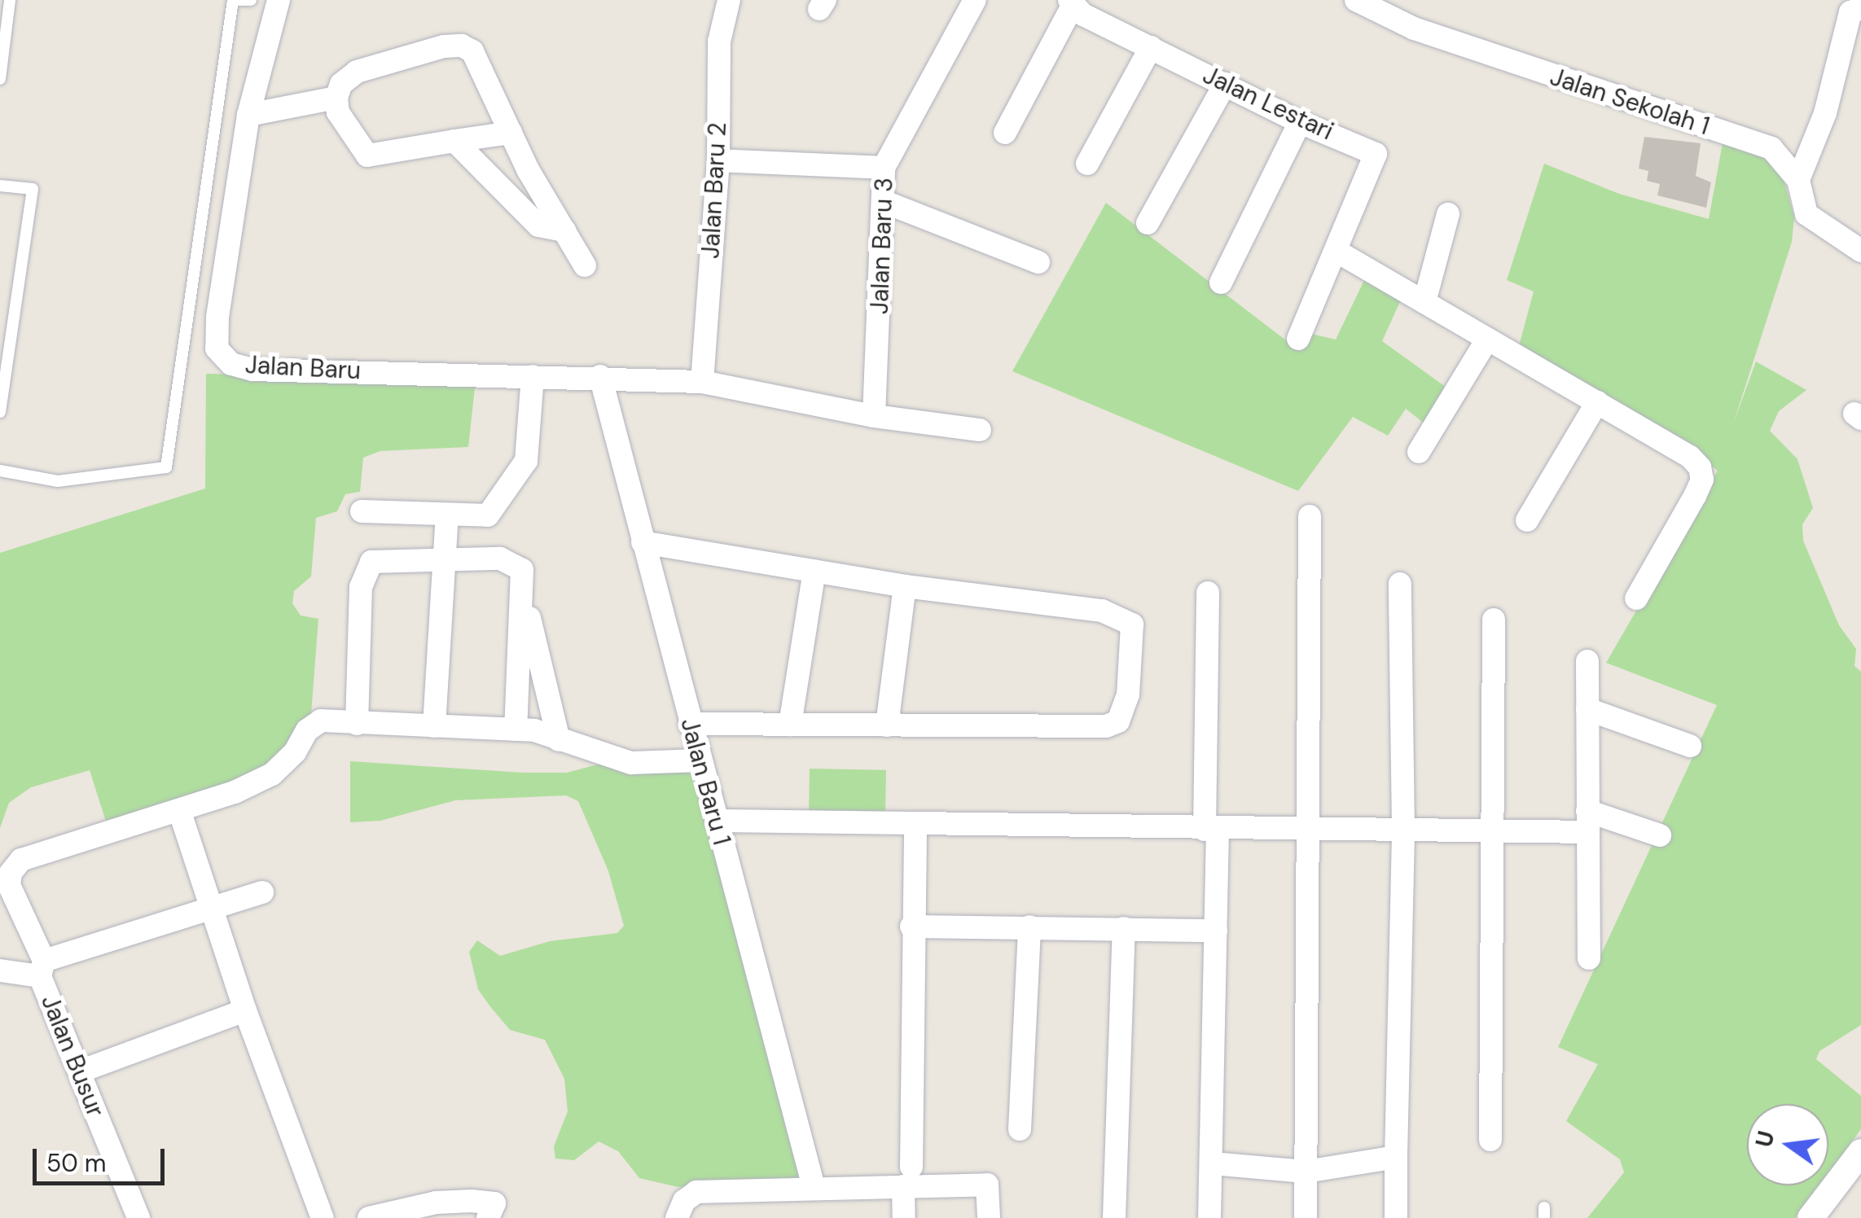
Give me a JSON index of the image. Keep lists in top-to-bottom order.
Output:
{
  "streets": {
    "street": [
      "Jalan Sekolah 1",
      "Jalan Lestari",
      "Jalan Baru 2",
      "Jalan Baru 3",
      "Jalan Baru",
      "Jalan Baru 1",
      "Jalan Busur"
    ]
  },
  "crossings": [
    ["Jalan Baru 2", "Jalan Baru"],
    ["Jalan Baru 3", "Jalan Baru"],
    ["Jalan Baru", "Jalan Baru 1"]
  ],
  "scale_bar": "50 m",
  "north": "left"
}
